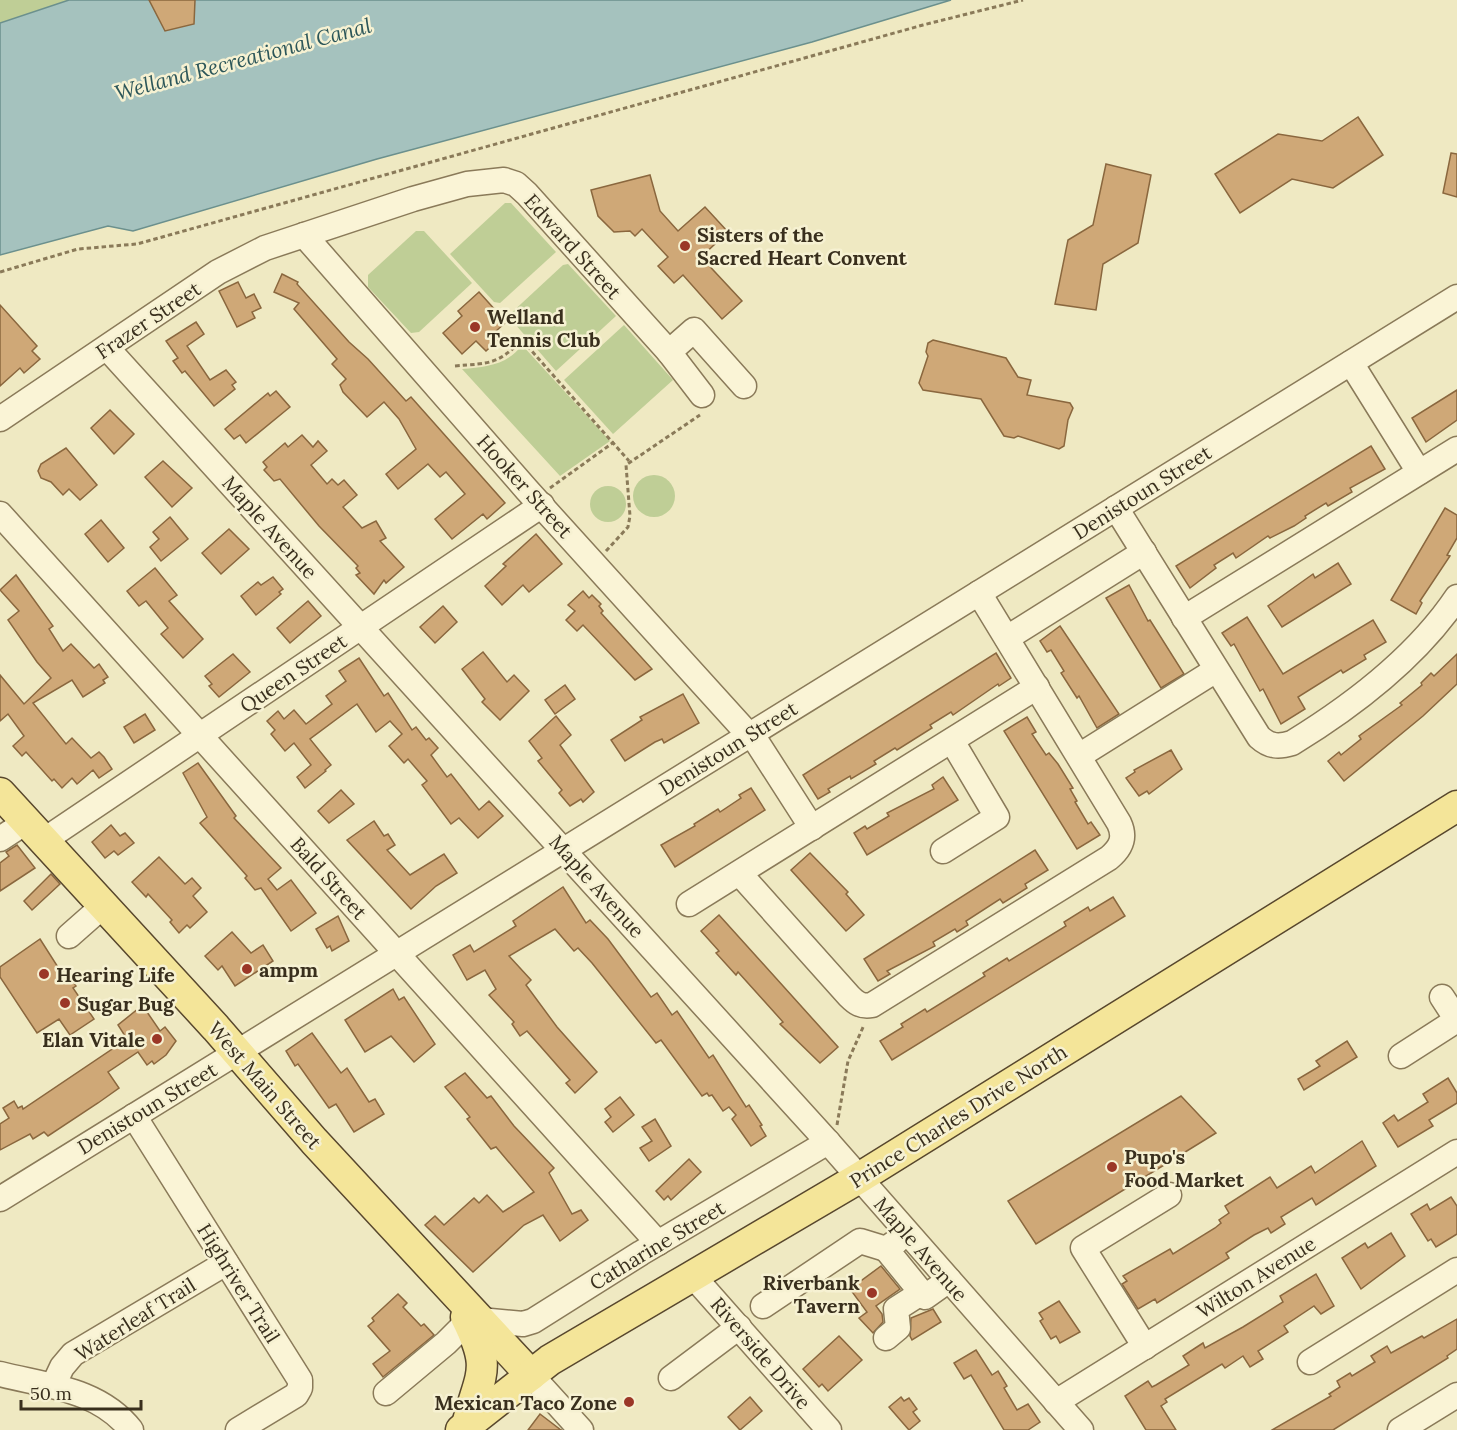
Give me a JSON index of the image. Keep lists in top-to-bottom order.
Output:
{
  "streets": {
    "main road": ["West Main Street", "Prince Charles Drive North"],
    "street": [
      "Edward Street",
      "Frazer Street",
      "Hooker Street",
      "Denistoun Street",
      "Maple Avenue",
      "Queen Street",
      "Bald Street",
      "Catharine Street",
      "Wilton Avenue",
      "Highriver Trail",
      "Waterleaf Trail",
      "Riverside Drive"
    ]
  },
  "crossings": [
    ["Edward Street", "Frazer Street"],
    ["Edward Street", "Hooker Street"],
    ["Frazer Street", "Hooker Street"],
    ["Frazer Street", "Maple Avenue"],
    ["Hooker Street", "Denistoun Street"],
    ["Hooker Street", "Queen Street"],
    ["Denistoun Street", "Maple Avenue"],
    ["Denistoun Street", "Bald Street"],
    ["Denistoun Street", "West Main Street"],
    ["Denistoun Street", "Highriver Trail"],
    ["Maple Avenue", "Queen Street"],
    ["Maple Avenue", "Prince Charles Drive North"],
    ["Maple Avenue", "Catharine Street"],
    ["Maple Avenue", "Wilton Avenue"],
    ["Queen Street", "Bald Street"],
    ["Queen Street", "West Main Street"],
    ["Bald Street", "Catharine Street"],
    ["West Main Street", "Prince Charles Drive North"],
    ["West Main Street", "Catharine Street"],
    ["Prince Charles Drive North", "Riverside Drive"],
    ["Highriver Trail", "Waterleaf Trail"]
  ],
  "water": ["Welland Recreational Canal"],
  "places": [
    "Sisters of the Sacred Heart Convent",
    "Welland Tennis Club",
    "ampm",
    "Hearing Life",
    "Sugar Bug",
    "Elan Vitale",
    "Pupo's Food Market",
    "Riverbank Tavern",
    "Mexican Taco Zone"
  ],
  "scale_bar": "50 m"
}
